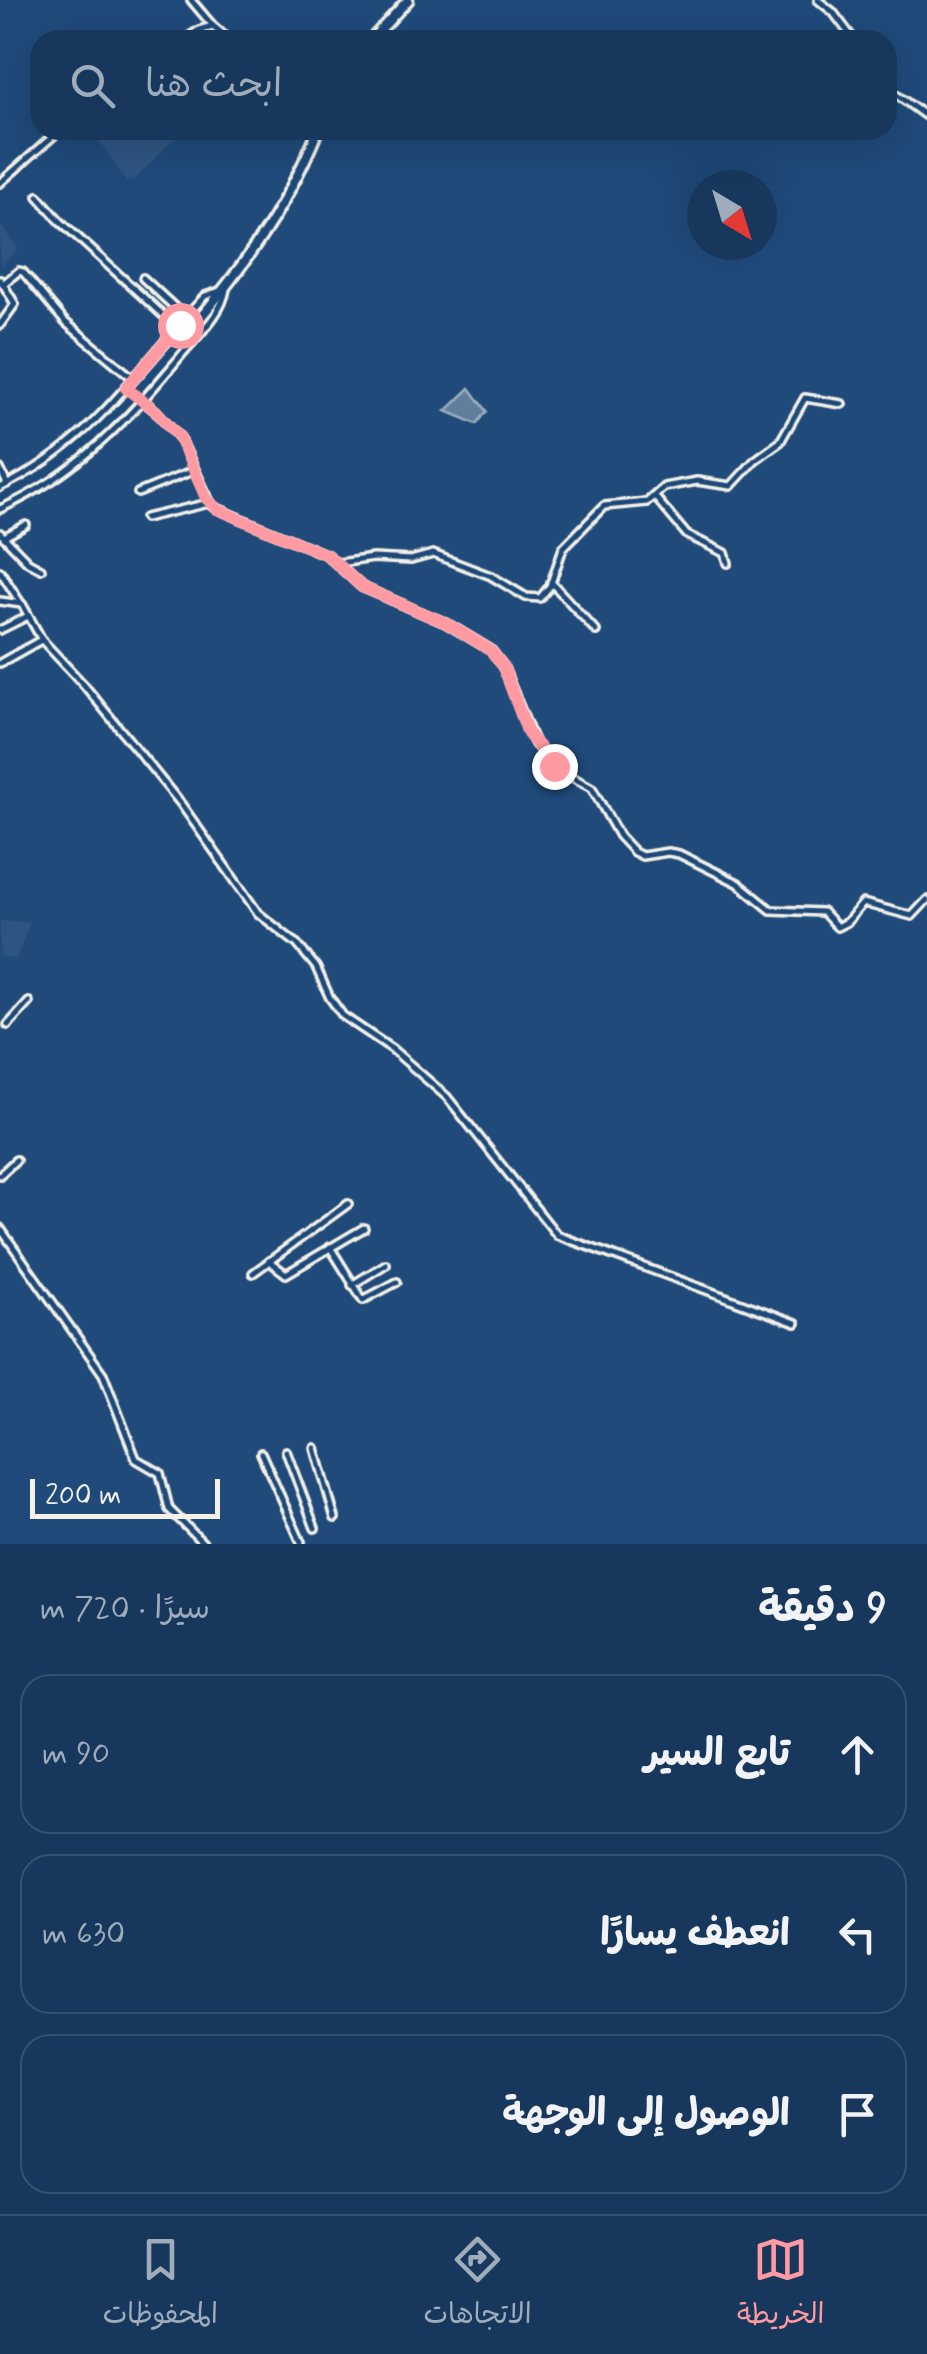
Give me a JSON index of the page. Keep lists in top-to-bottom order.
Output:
{
  "scale_bar": "200 m",
  "north": "bottom right",
  "page": {
    "search": "ابحث هنا",
    "scale": "200 m",
    "heading": ["9 دقيقة", "سيرًا · 720 m"],
    "list": [
      ["تابع السير", "90 m"],
      ["انعطف يسارًا", "630 m"],
      "الوصول إلى الوجهة"
    ],
    "nav": ["الخريطة", "الاتجاهات", "المحفوظات"]
  }
}
